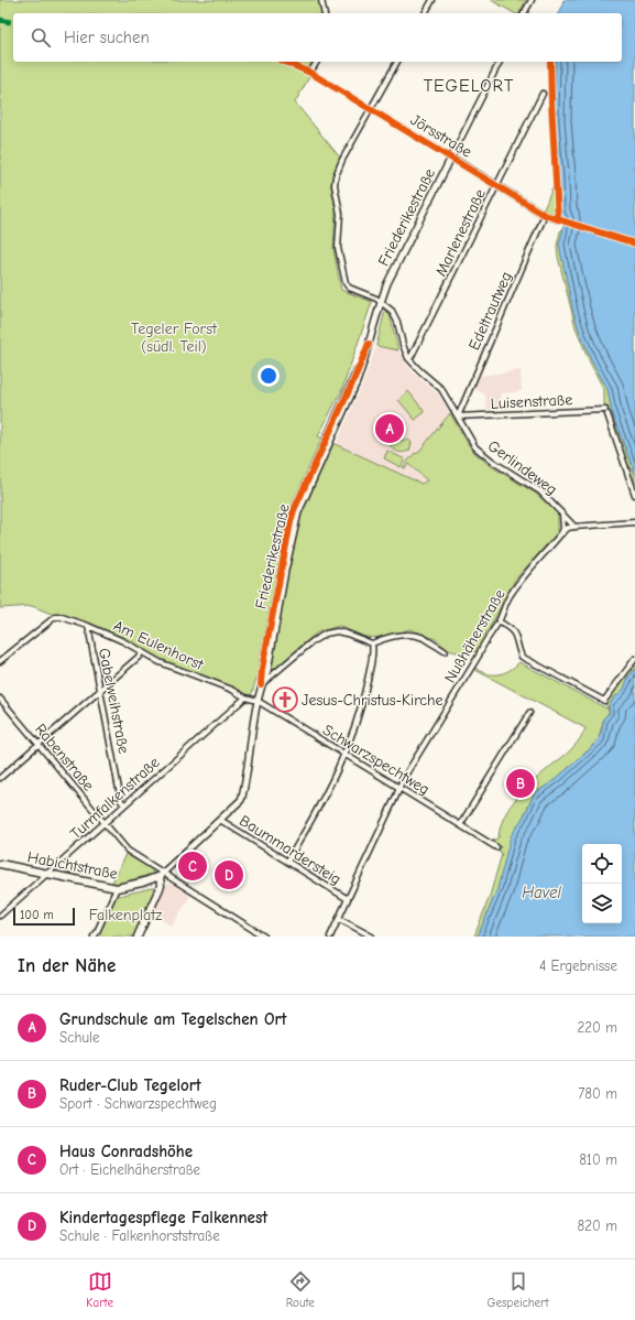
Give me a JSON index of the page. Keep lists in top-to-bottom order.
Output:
{
  "streets": {
    "main road": ["Habichtstraße"],
    "street": [
      "Jörsstraße",
      "Friederikestraße",
      "Marlenestraße",
      "Edeltrautweg",
      "Luisenstraße",
      "Gerlindeweg",
      "Nußhäherstraße",
      "Am Eulenhorst",
      "Gabelweihstraße",
      "Rabenstraße",
      "Schwarzspechtweg",
      "Turmfalkenstraße",
      "Baummardersteig"
    ]
  },
  "crossings": [
    ["Jörsstraße", "Friederikestraße"],
    ["Jörsstraße", "Marlenestraße"],
    ["Jörsstraße", "Edeltrautweg"],
    ["Jörsstraße", "Gerlindeweg"],
    ["Friederikestraße", "Gerlindeweg"],
    ["Friederikestraße", "Am Eulenhorst"],
    ["Friederikestraße", "Rabenstraße"],
    ["Friederikestraße", "Schwarzspechtweg"],
    ["Friederikestraße", "Baummardersteig"],
    ["Friederikestraße", "Habichtstraße"],
    ["Marlenestraße", "Gerlindeweg"],
    ["Edeltrautweg", "Luisenstraße"],
    ["Edeltrautweg", "Gerlindeweg"],
    ["Luisenstraße", "Gerlindeweg"],
    ["Nußhäherstraße", "Schwarzspechtweg"],
    ["Nußhäherstraße", "Baummardersteig"],
    ["Am Eulenhorst", "Gabelweihstraße"],
    ["Am Eulenhorst", "Schwarzspechtweg"],
    ["Am Eulenhorst", "Turmfalkenstraße"],
    ["Gabelweihstraße", "Turmfalkenstraße"],
    ["Rabenstraße", "Turmfalkenstraße"],
    ["Rabenstraße", "Habichtstraße"],
    ["Turmfalkenstraße", "Habichtstraße"]
  ],
  "districts": ["TEGELORT"],
  "water": ["Havel"],
  "parks": ["Tegeler Forst (südl. Teil)", "Falkenplatz"],
  "places": {
    "church": ["Jesus-Christus-Kirche"]
  },
  "scale_bar": "100 m",
  "page": {
    "search": "Hier suchen",
    "pins": [
      "A",
      "B",
      "C",
      "D"
    ],
    "scale": "100 m",
    "heading": ["In der Nähe", "4 Ergebnisse"],
    "list": [
      {
        "mark": "A",
        "name": "Grundschule am Tegelschen Ort",
        "note": "Schule",
        "value": "220 m"
      },
      {
        "mark": "B",
        "name": "Ruder-Club Tegelort",
        "note": "Sport · Schwarzspechtweg",
        "value": "780 m"
      },
      {
        "mark": "C",
        "name": "Haus Conradshöhe",
        "note": "Ort · Eichelhäherstraße",
        "value": "810 m"
      },
      {
        "mark": "D",
        "name": "Kindertagespflege Falkennest",
        "note": "Schule · Falkenhorststraße",
        "value": "820 m"
      }
    ],
    "nav": ["Karte", "Route", "Gespeichert"]
  }
}
